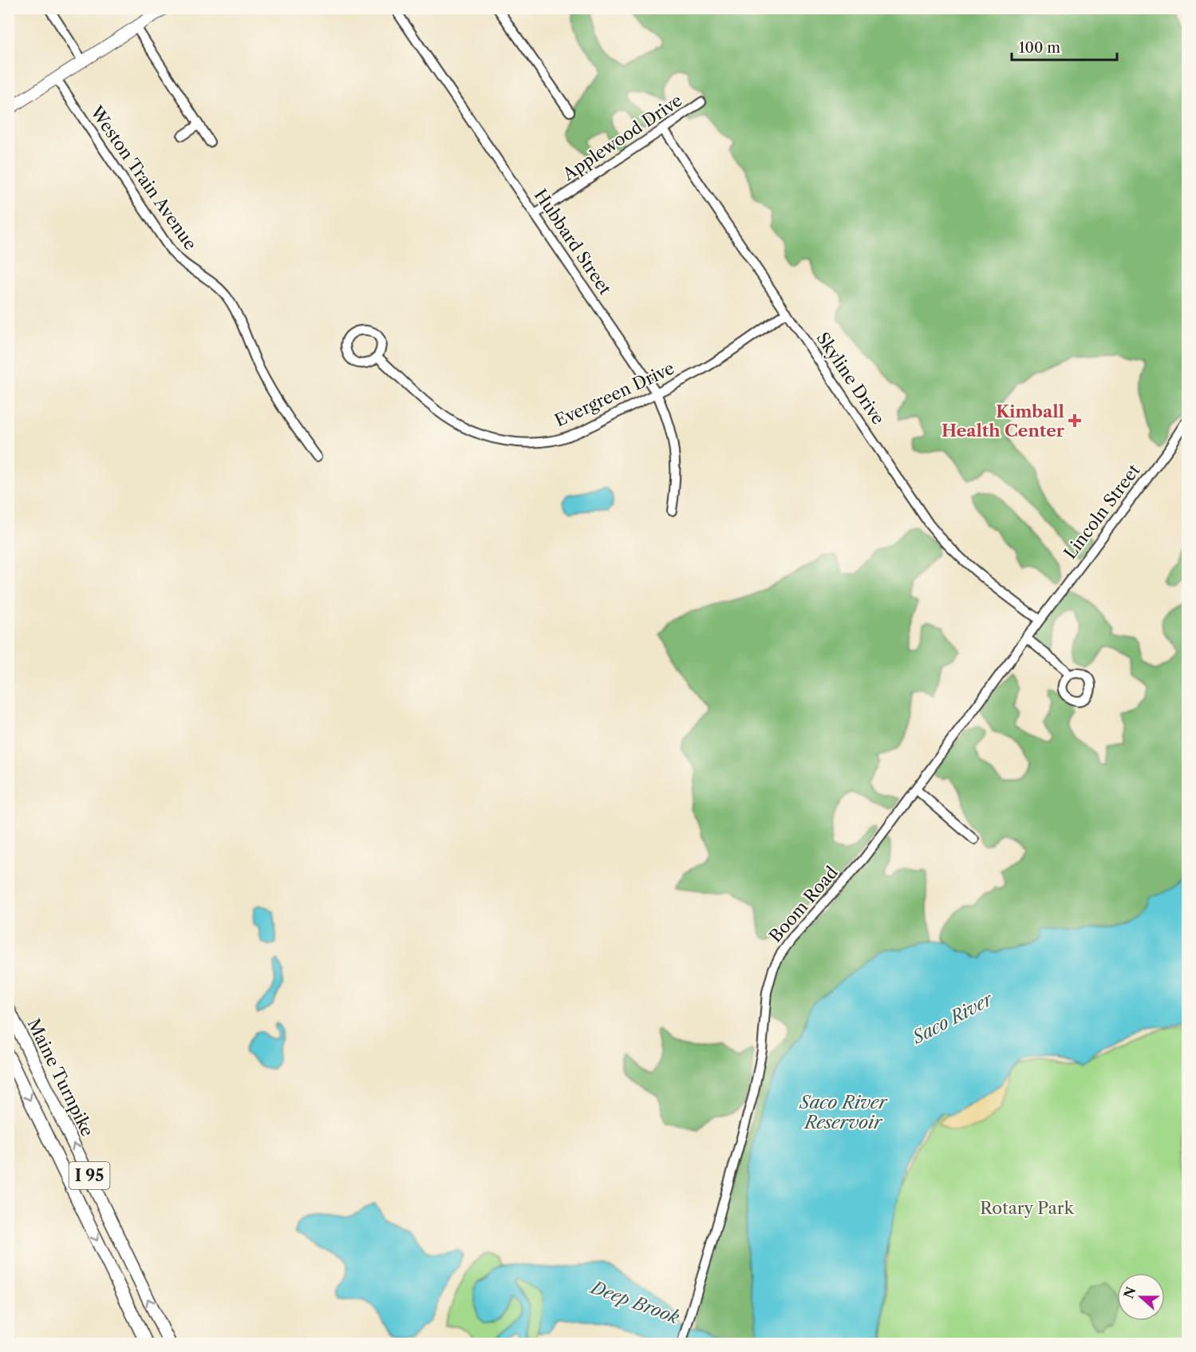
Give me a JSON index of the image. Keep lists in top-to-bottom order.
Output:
{
  "streets": {
    "highway": ["Maine Turnpike", "I 95"],
    "street": [
      "Applewood Drive",
      "Weston Train Avenue",
      "Hubbard Street",
      "Skyline Drive",
      "Evergreen Drive",
      "Lincoln Street",
      "Boom Road"
    ]
  },
  "crossings": [
    ["Applewood Drive", "Hubbard Street"],
    ["Applewood Drive", "Skyline Drive"],
    ["Hubbard Street", "Evergreen Drive"],
    ["Skyline Drive", "Evergreen Drive"],
    ["Skyline Drive", "Lincoln Street"],
    ["Skyline Drive", "Boom Road"],
    ["Lincoln Street", "Boom Road"]
  ],
  "water": ["Saco River", "Saco River Reservoir", "Deep Brook"],
  "parks": ["Rotary Park"],
  "places": {
    "health": ["Kimball Health Center"]
  },
  "scale_bar": "100 m",
  "north": "left"
}
